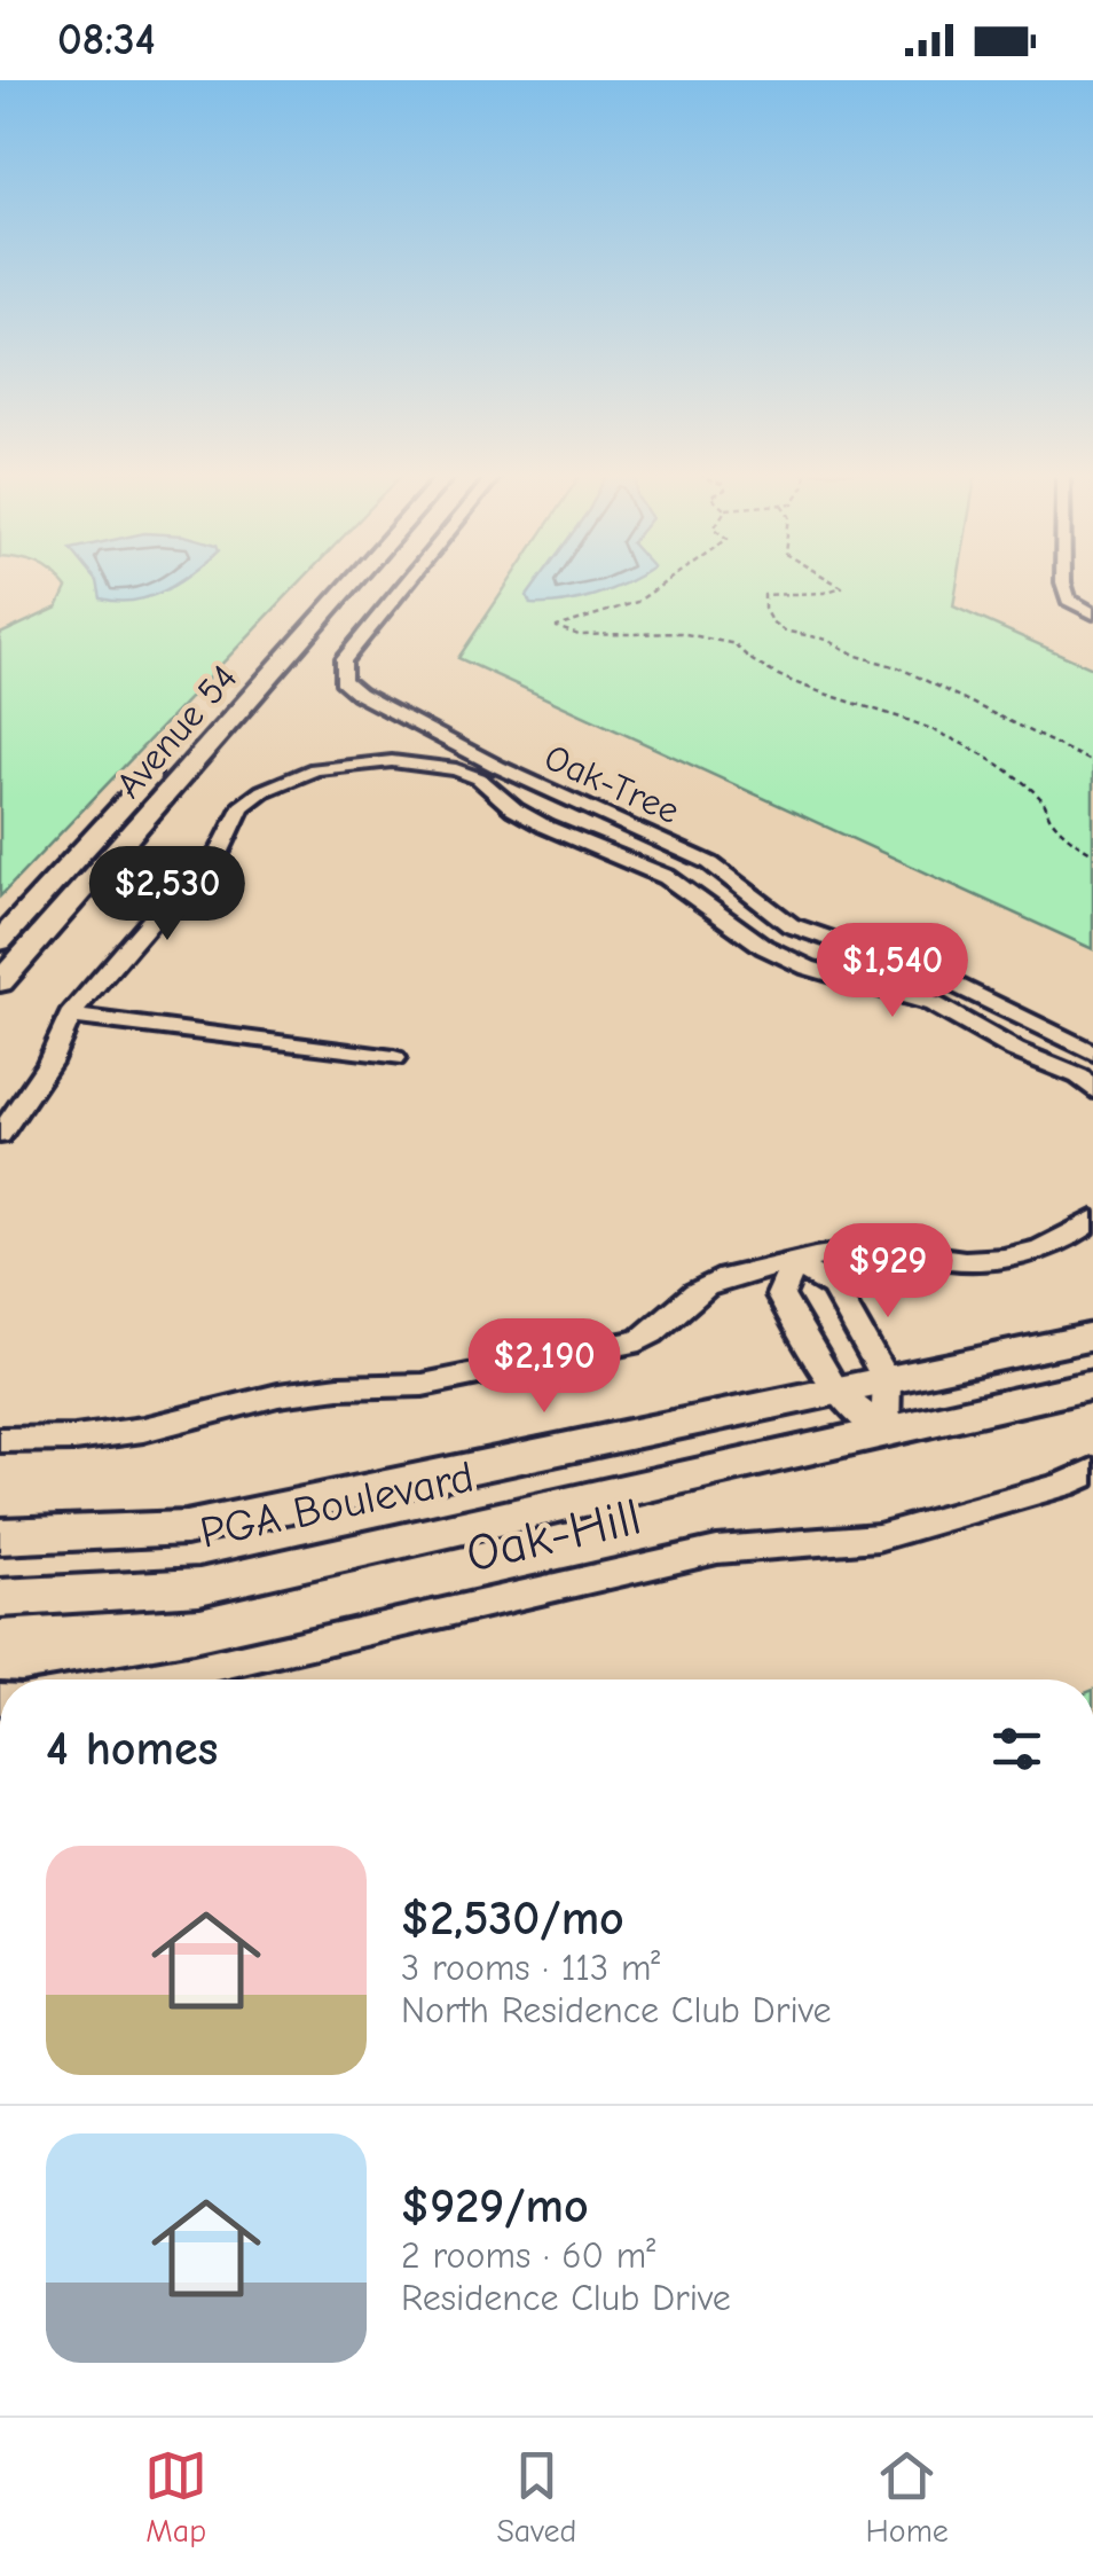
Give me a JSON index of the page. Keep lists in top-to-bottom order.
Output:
{
  "streets": {
    "street": [
      "Avenue 54",
      "Oak-Tree",
      "PGA Boulevard",
      "Oak-Hill"
    ]
  },
  "page": {
    "status": "08:34",
    "price": [
      "$2,530",
      "$1,540",
      "$929",
      "$2,190"
    ],
    "heading": "4 homes",
    "list": [
      {
        "name": "$2,530/mo",
        "note": "3 rooms · 113 m² · North Residence Club Drive"
      },
      {
        "name": "$929/mo",
        "note": "2 rooms · 60 m² · Residence Club Drive"
      }
    ],
    "tabs": ["Map", "Saved", "Home"]
  }
}
